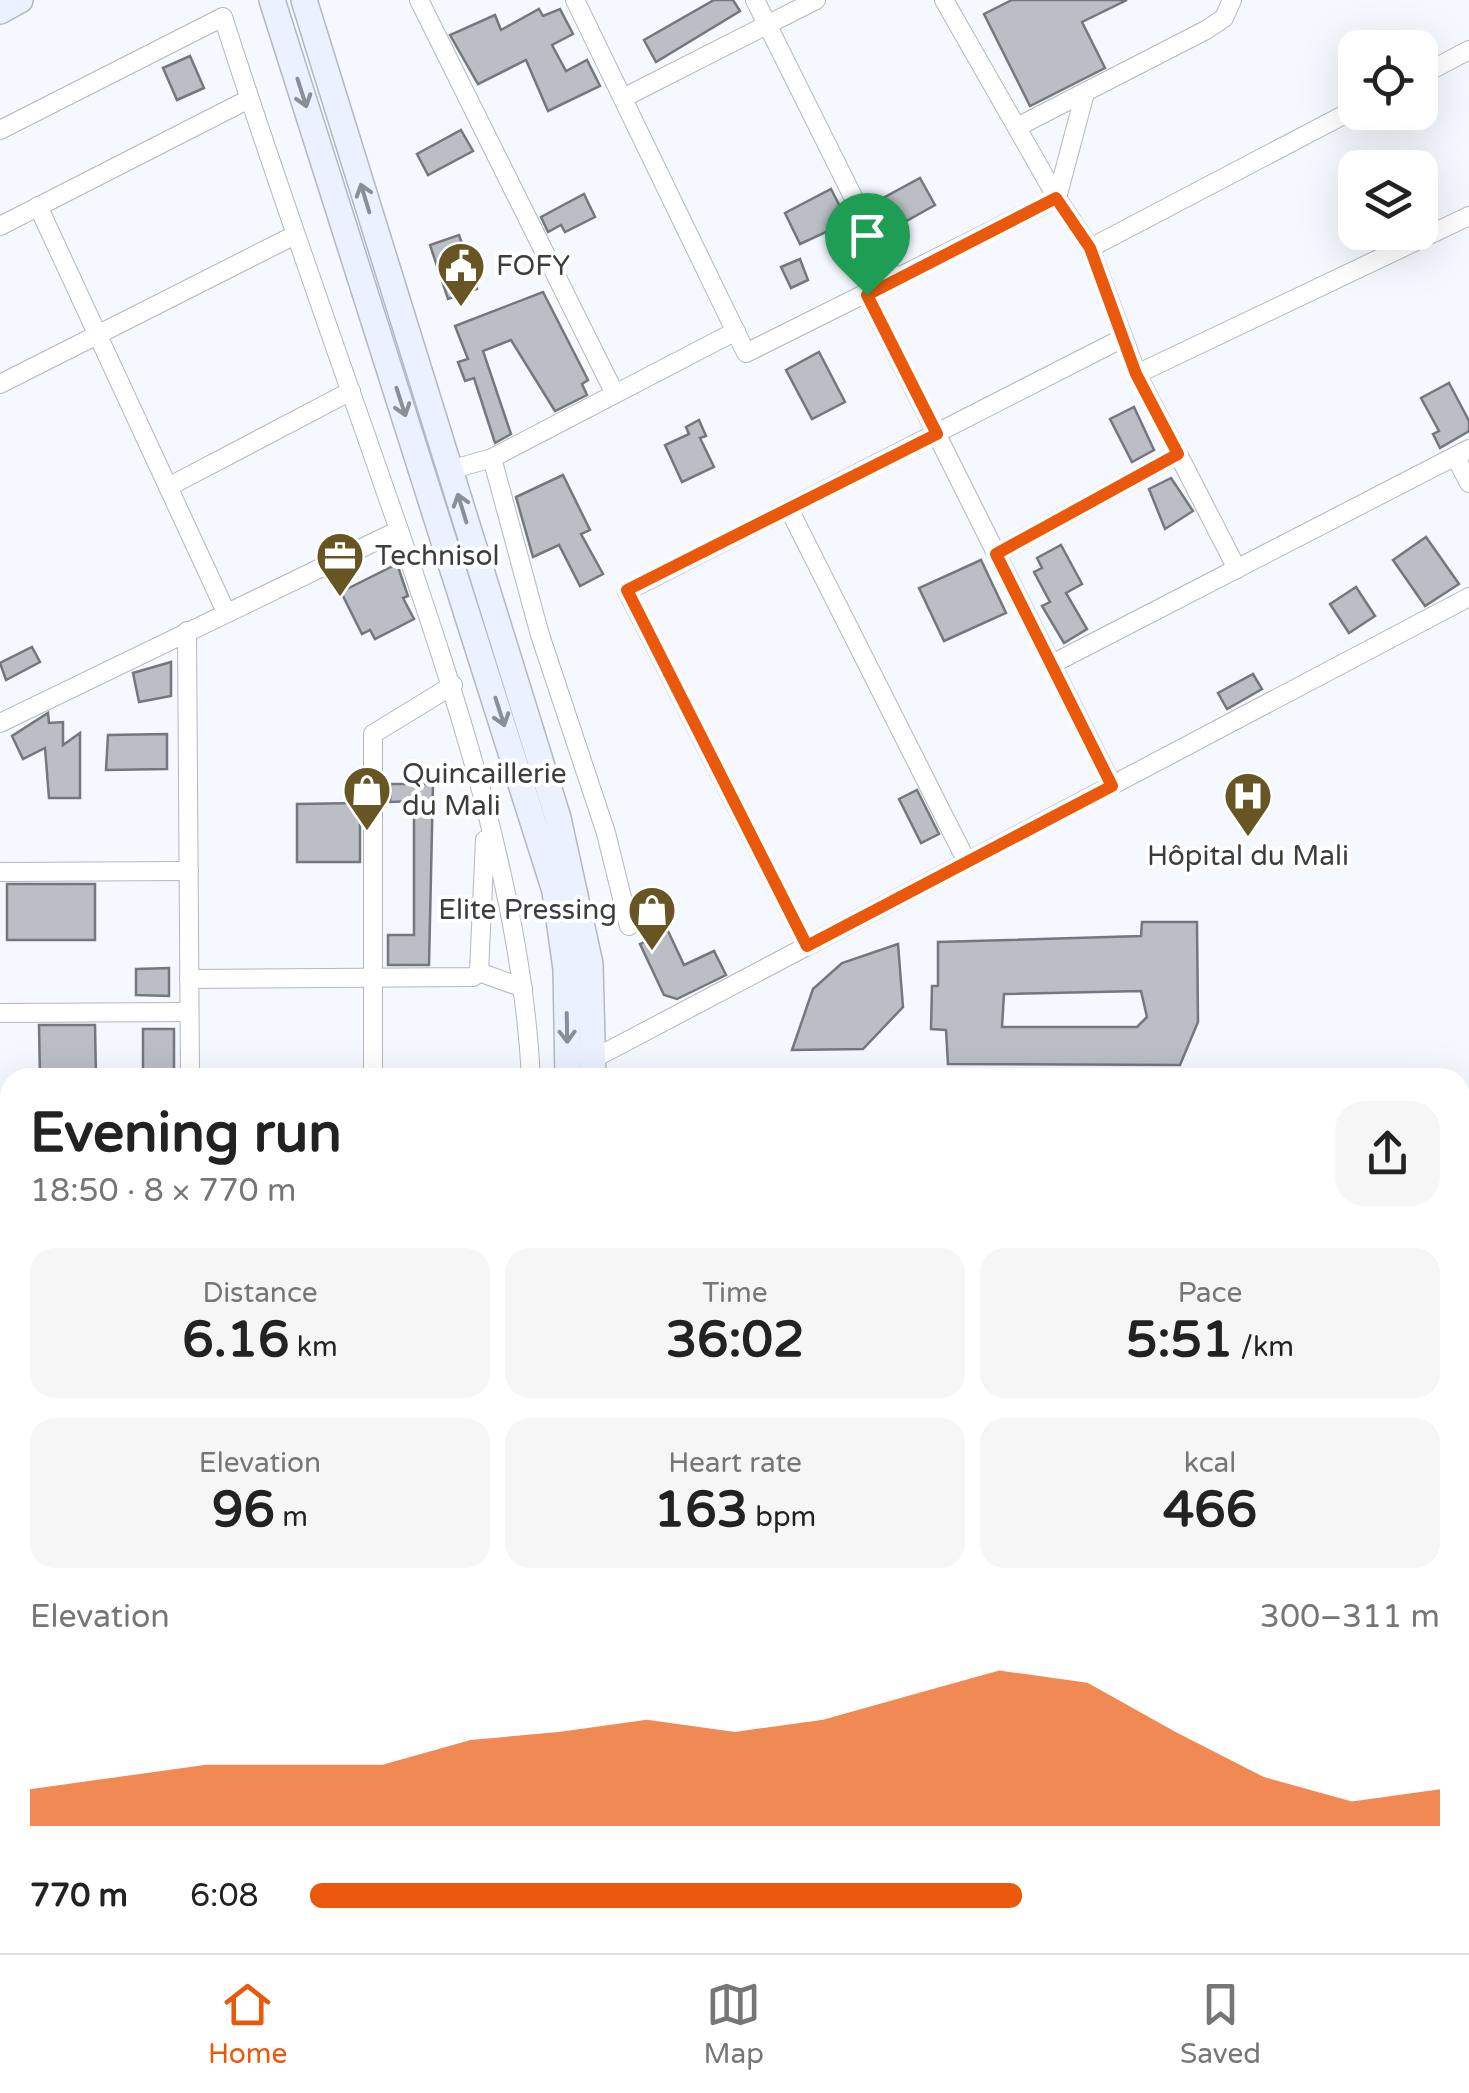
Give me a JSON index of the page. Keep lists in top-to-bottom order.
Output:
{
  "places": {
    "public building": ["FOFY"],
    "office": ["Technisol"],
    "shop": ["Quincaillerie du Mali", "Elite Pressing"],
    "hospital": ["Hôpital du Mali"]
  },
  "page": {
    "heading": ["Evening run", "18:50 · 8 × 770 m"],
    "stats": [
      ["Distance", "6.16 km"],
      ["Time", "36:02"],
      ["Pace", "5:51 /km"],
      ["Elevation", "96 m"],
      ["Heart rate", "163 bpm"],
      ["kcal", "466"]
    ],
    "chart": ["Elevation", "300–311 m"],
    "list": [
      {
        "name": "770 m",
        "note": "6:08"
      }
    ],
    "tabs": ["Home", "Map", "Saved"]
  }
}
